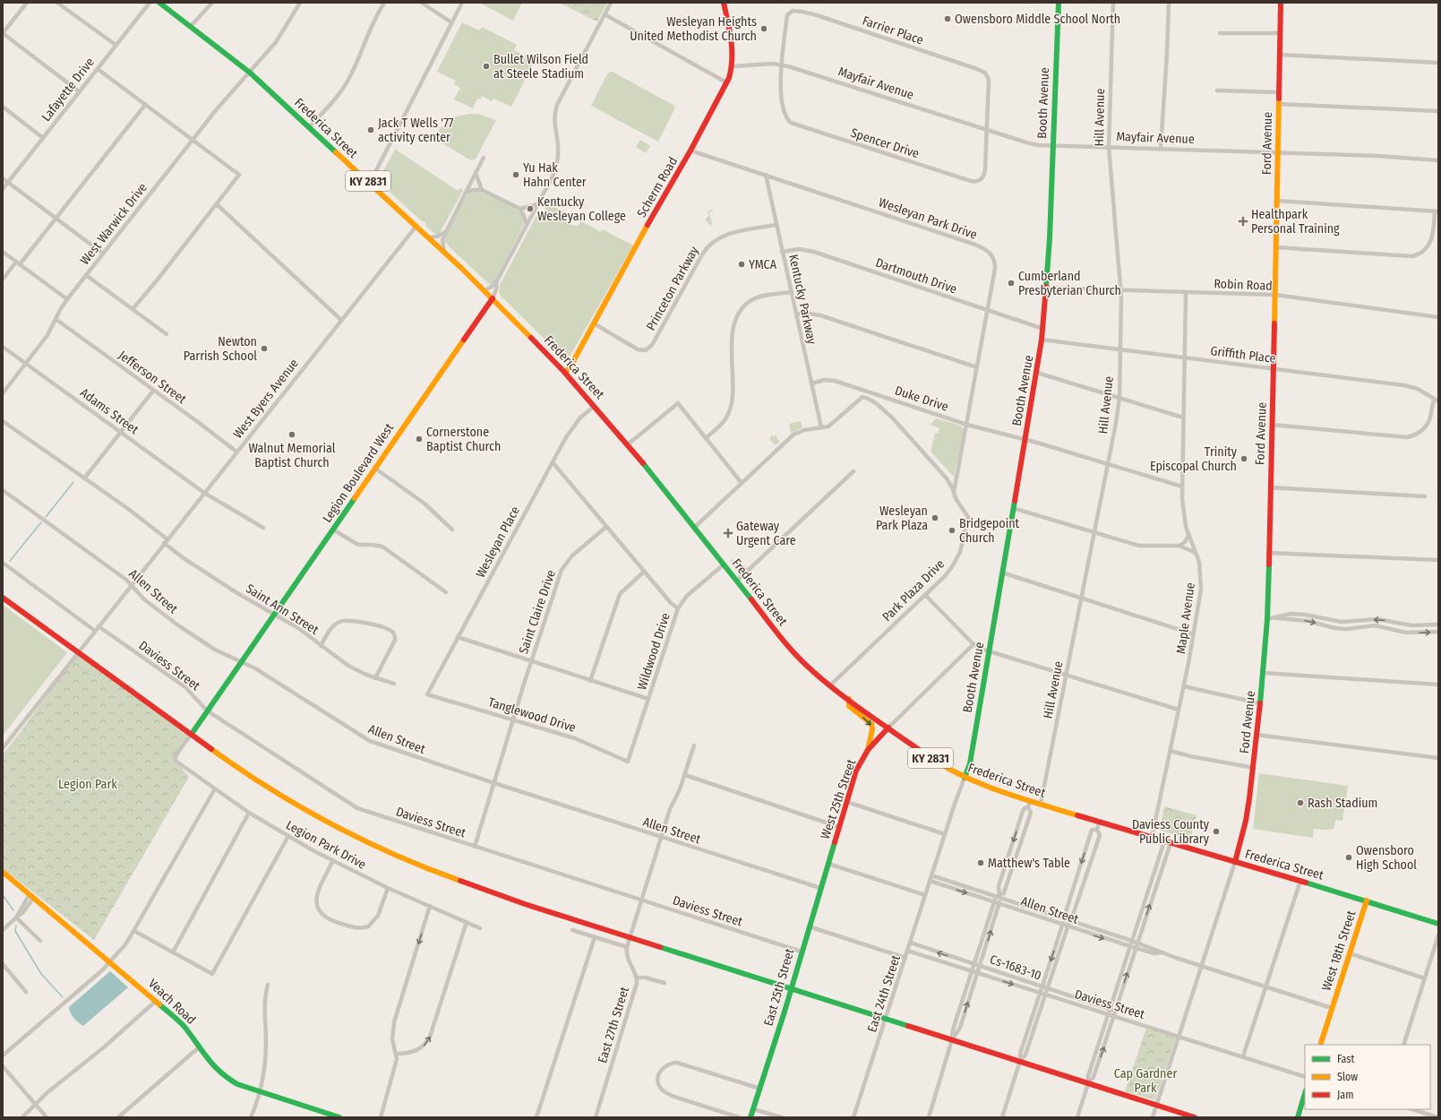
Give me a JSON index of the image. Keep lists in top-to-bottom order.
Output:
{
  "streets": {
    "street": [
      "Farrier Place",
      "Mayfair Avenue",
      "Lafayette Drive",
      "Booth Avenue",
      "Hill Avenue",
      "Frederica Street",
      "Spencer Drive",
      "Ford Avenue",
      "KY 2831",
      "Scherm Road",
      "Wesleyan Park Drive",
      "West Warwick Drive",
      "Dartmouth Drive",
      "Robin Road",
      "Princeton Parkway",
      "Kentucky Parkway",
      "Griffith Place",
      "Jefferson Street",
      "West Byers Avenue",
      "Duke Drive",
      "Adams Street",
      "Legion Boulevard West",
      "Wesleyan Place",
      "Park Plaza Drive",
      "Allen Street",
      "Saint Ann Street",
      "Saint Claire Drive",
      "Maple Avenue",
      "Wildwood Drive",
      "Daviess Street",
      "Tanglewood Drive",
      "West 25th Street",
      "Legion Park Drive",
      "West 18th Street",
      "Cs-1683-10",
      "East 25th Street",
      "East 24th Street",
      "Veach Road",
      "East 27th Street"
    ]
  },
  "crossings": [
    ["Farrier Place", "Mayfair Avenue"],
    ["Farrier Place", "Spencer Drive"],
    ["Mayfair Avenue", "Booth Avenue"],
    ["Mayfair Avenue", "Hill Avenue"],
    ["Mayfair Avenue", "Spencer Drive"],
    ["Mayfair Avenue", "Ford Avenue"],
    ["Mayfair Avenue", "Scherm Road"],
    ["Booth Avenue", "Frederica Street"],
    ["Booth Avenue", "Dartmouth Drive"],
    ["Booth Avenue", "Robin Road"],
    ["Booth Avenue", "Griffith Place"],
    ["Booth Avenue", "Duke Drive"],
    ["Booth Avenue", "East 24th Street"],
    ["Hill Avenue", "Frederica Street"],
    ["Hill Avenue", "Robin Road"],
    ["Hill Avenue", "Griffith Place"],
    ["Hill Avenue", "Duke Drive"],
    ["Frederica Street", "Ford Avenue"],
    ["Frederica Street", "Scherm Road"],
    ["Frederica Street", "West Warwick Drive"],
    ["Frederica Street", "West Byers Avenue"],
    ["Frederica Street", "Legion Boulevard West"],
    ["Frederica Street", "Wesleyan Place"],
    ["Frederica Street", "Park Plaza Drive"],
    ["Frederica Street", "Maple Avenue"],
    ["Frederica Street", "Wildwood Drive"],
    ["Frederica Street", "West 25th Street"],
    ["Frederica Street", "West 18th Street"],
    ["Frederica Street", "East 24th Street"],
    ["Ford Avenue", "Robin Road"],
    ["Ford Avenue", "Griffith Place"],
    ["Scherm Road", "Wesleyan Park Drive"],
    ["Scherm Road", "Princeton Parkway"],
    ["Wesleyan Park Drive", "Dartmouth Drive"],
    ["Wesleyan Park Drive", "Kentucky Parkway"],
    ["Wesleyan Park Drive", "Duke Drive"],
    ["West Warwick Drive", "Jefferson Street"],
    ["West Warwick Drive", "Adams Street"],
    ["Dartmouth Drive", "Kentucky Parkway"],
    ["Robin Road", "Maple Avenue"],
    ["Princeton Parkway", "Kentucky Parkway"],
    ["Kentucky Parkway", "Duke Drive"],
    ["Kentucky Parkway", "Park Plaza Drive"],
    ["Griffith Place", "Maple Avenue"],
    ["Jefferson Street", "West Byers Avenue"],
    ["West Byers Avenue", "Adams Street"],
    ["West Byers Avenue", "Allen Street"],
    ["West Byers Avenue", "Saint Ann Street"],
    ["West Byers Avenue", "Daviess Street"],
    ["Duke Drive", "Maple Avenue"],
    ["Legion Boulevard West", "Allen Street"],
    ["Legion Boulevard West", "Saint Ann Street"],
    ["Legion Boulevard West", "Daviess Street"],
    ["Legion Boulevard West", "Legion Park Drive"],
    ["Wesleyan Place", "Tanglewood Drive"],
    ["Allen Street", "Saint Claire Drive"],
    ["Allen Street", "West 18th Street"],
    ["Allen Street", "East 25th Street"],
    ["Allen Street", "East 24th Street"],
    ["Allen Street", "East 27th Street"],
    ["Saint Claire Drive", "Daviess Street"],
    ["Saint Claire Drive", "Tanglewood Drive"],
    ["Wildwood Drive", "Tanglewood Drive"],
    ["Daviess Street", "East 25th Street"],
    ["Daviess Street", "East 24th Street"],
    ["Daviess Street", "East 27th Street"],
    ["West 25th Street", "East 25th Street"],
    ["Cs-1683-10", "East 24th Street"]
  ],
  "parks": ["Legion Park", "Cap Gardner Park"],
  "places": {
    "other": [
      "Owensboro Middle School North",
      "Wesleyan Heights United Methodist Church",
      "Bullet Wilson Field at Steele Stadium",
      "Jack T Wells '77 activity center",
      "Yu Hak Hahn Center",
      "Kentucky Wesleyan College",
      "YMCA",
      "Cumberland Presbyterian Church",
      "Newton Parrish School",
      "Walnut Memorial Baptist Church",
      "Cornerstone Baptist Church",
      "Trinity Episcopal Church",
      "Wesleyan Park Plaza",
      "Bridgepoint Church",
      "Rash Stadium",
      "Daviess County Public Library",
      "Owensboro High School",
      "Matthew's Table"
    ],
    "health": ["Healthpark Personal Training", "Gateway Urgent Care"]
  },
  "legend": ["Fast", "Slow", "Jam"]
}
